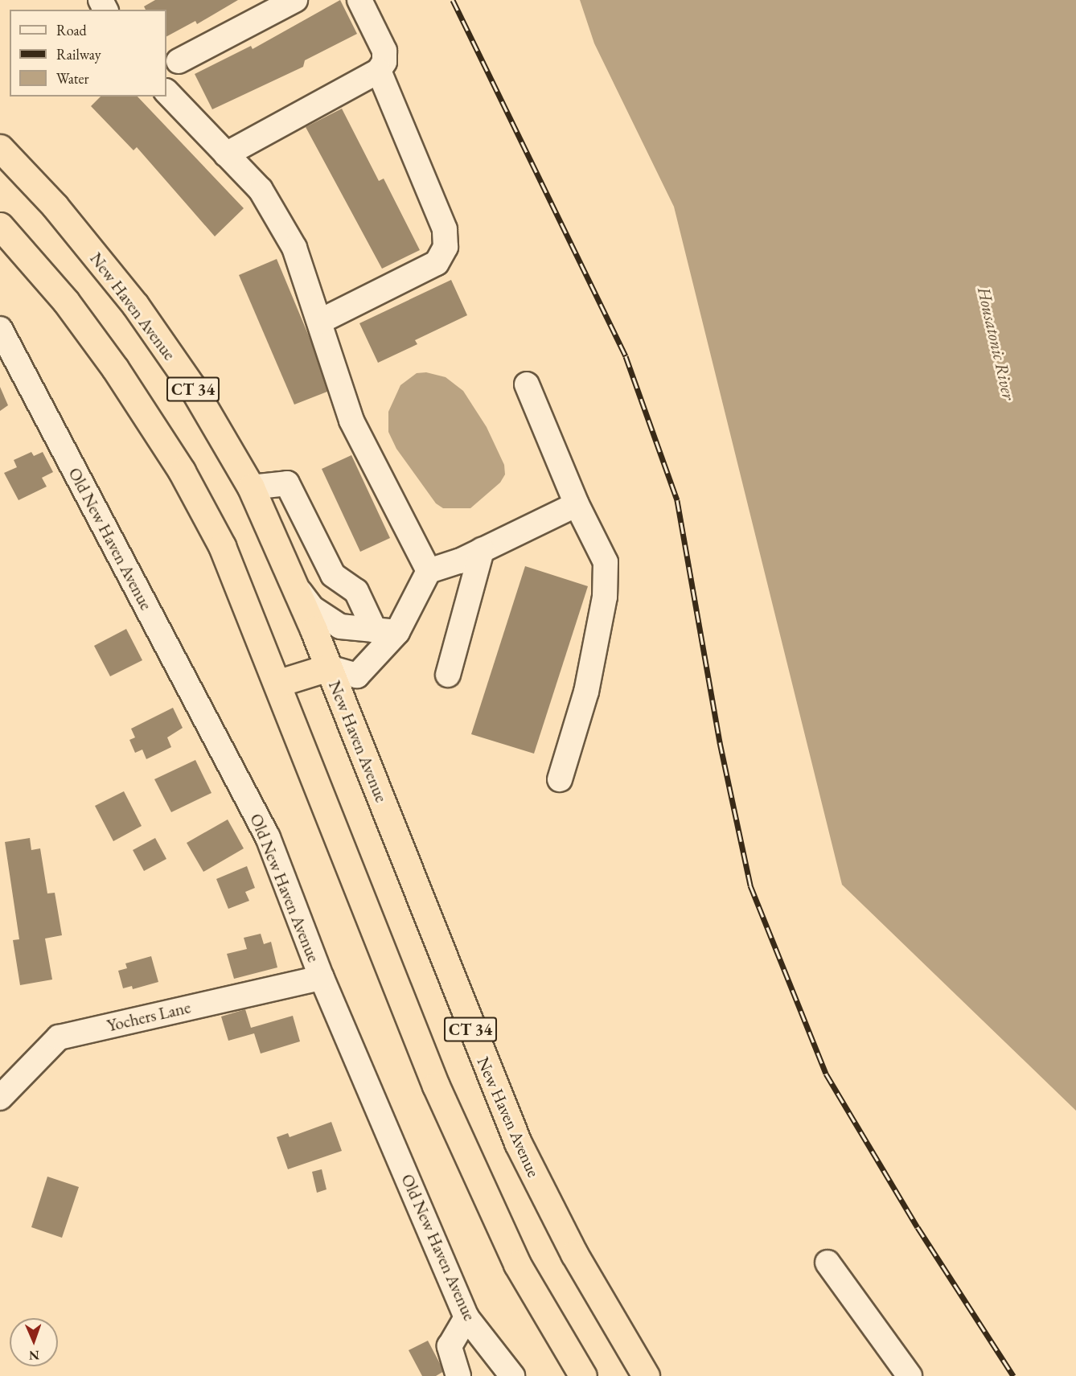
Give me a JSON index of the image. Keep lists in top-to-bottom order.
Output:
{
  "streets": {
    "highway": ["New Haven Avenue", "CT 34"],
    "street": ["Old New Haven Avenue", "Yochers Lane"]
  },
  "crossings": [
    ["Old New Haven Avenue", "Yochers Lane"]
  ],
  "water": ["Housatonic River"],
  "legend": ["Road", "Railway", "Water"],
  "north": "bottom"
}
